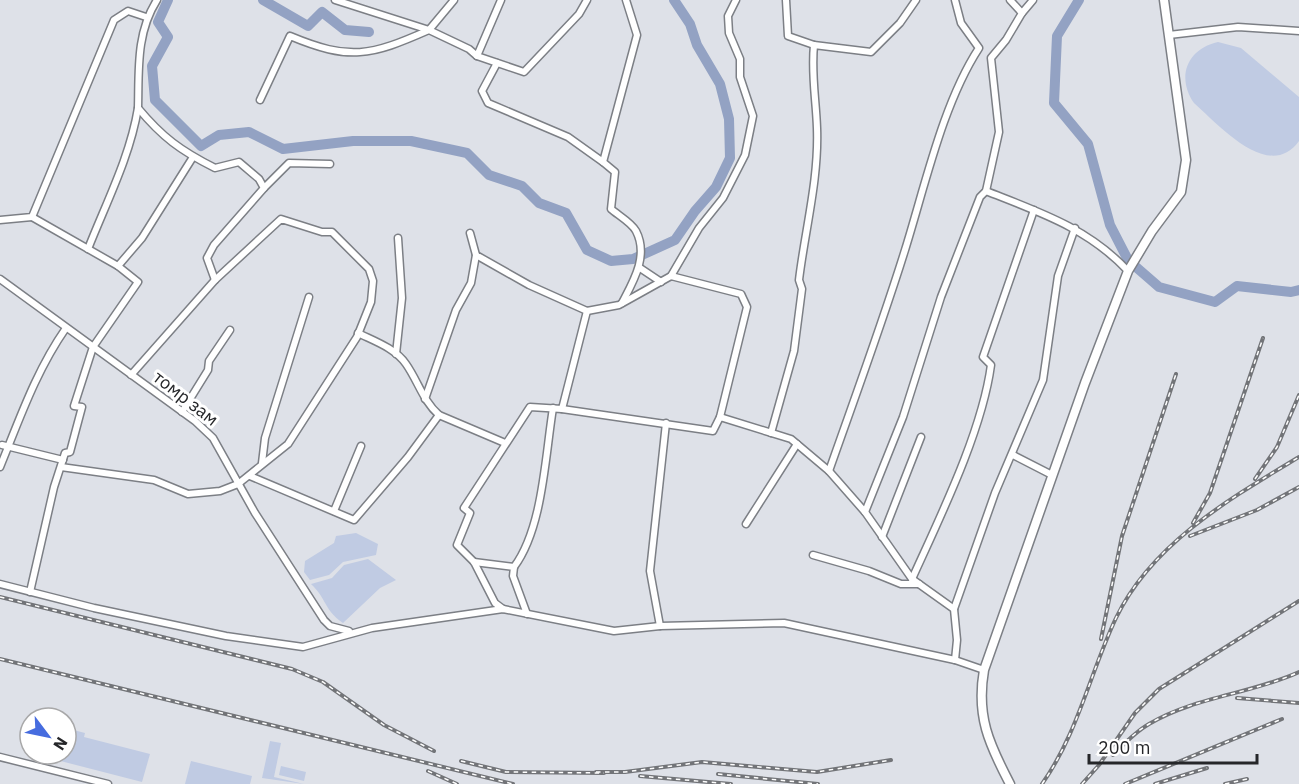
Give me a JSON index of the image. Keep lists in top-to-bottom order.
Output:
{
  "streets": {
    "street": ["томр зам"]
  },
  "scale_bar": "200 m",
  "north": "bottom right"
}
